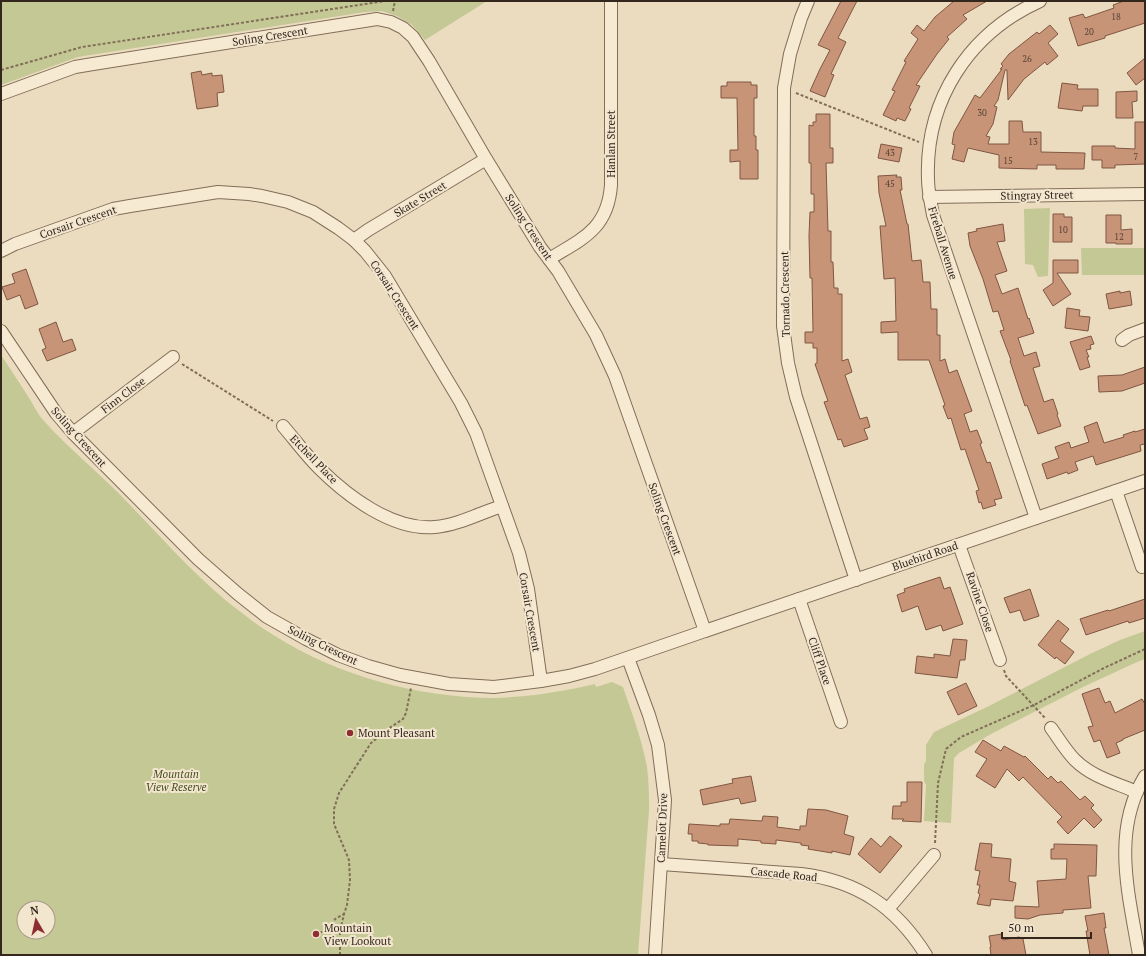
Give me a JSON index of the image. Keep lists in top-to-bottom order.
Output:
{
  "streets": {
    "street": [
      "Soling Crescent",
      "Hanlan Street",
      "Stingray Street",
      "Skate Street",
      "Corsair Crescent",
      "Fireball Avenue",
      "Tornado Crescent",
      "Finn Close",
      "Etchell Place",
      "Bluebird Road",
      "Ravine Close",
      "Cliff Place",
      "Camelot Drive",
      "Cascade Road"
    ]
  },
  "crossings": [
    ["Soling Crescent", "Hanlan Street"],
    ["Soling Crescent", "Skate Street"],
    ["Soling Crescent", "Corsair Crescent"],
    ["Soling Crescent", "Finn Close"],
    ["Soling Crescent", "Bluebird Road"],
    ["Soling Crescent", "Camelot Drive"],
    ["Stingray Street", "Fireball Avenue"],
    ["Skate Street", "Corsair Crescent"],
    ["Corsair Crescent", "Etchell Place"],
    ["Fireball Avenue", "Bluebird Road"],
    ["Tornado Crescent", "Bluebird Road"],
    ["Bluebird Road", "Ravine Close"],
    ["Bluebird Road", "Cliff Place"],
    ["Camelot Drive", "Cascade Road"]
  ],
  "parks": ["Mountain View Reserve"],
  "places": ["Mount Pleasant", "Mountain View Lookout"],
  "house_numbers": [
    "18",
    "20",
    "26",
    "30",
    "13",
    "43",
    "7",
    "15",
    "45",
    "10",
    "12"
  ],
  "scale_bar": "50 m",
  "north": "top"
}
